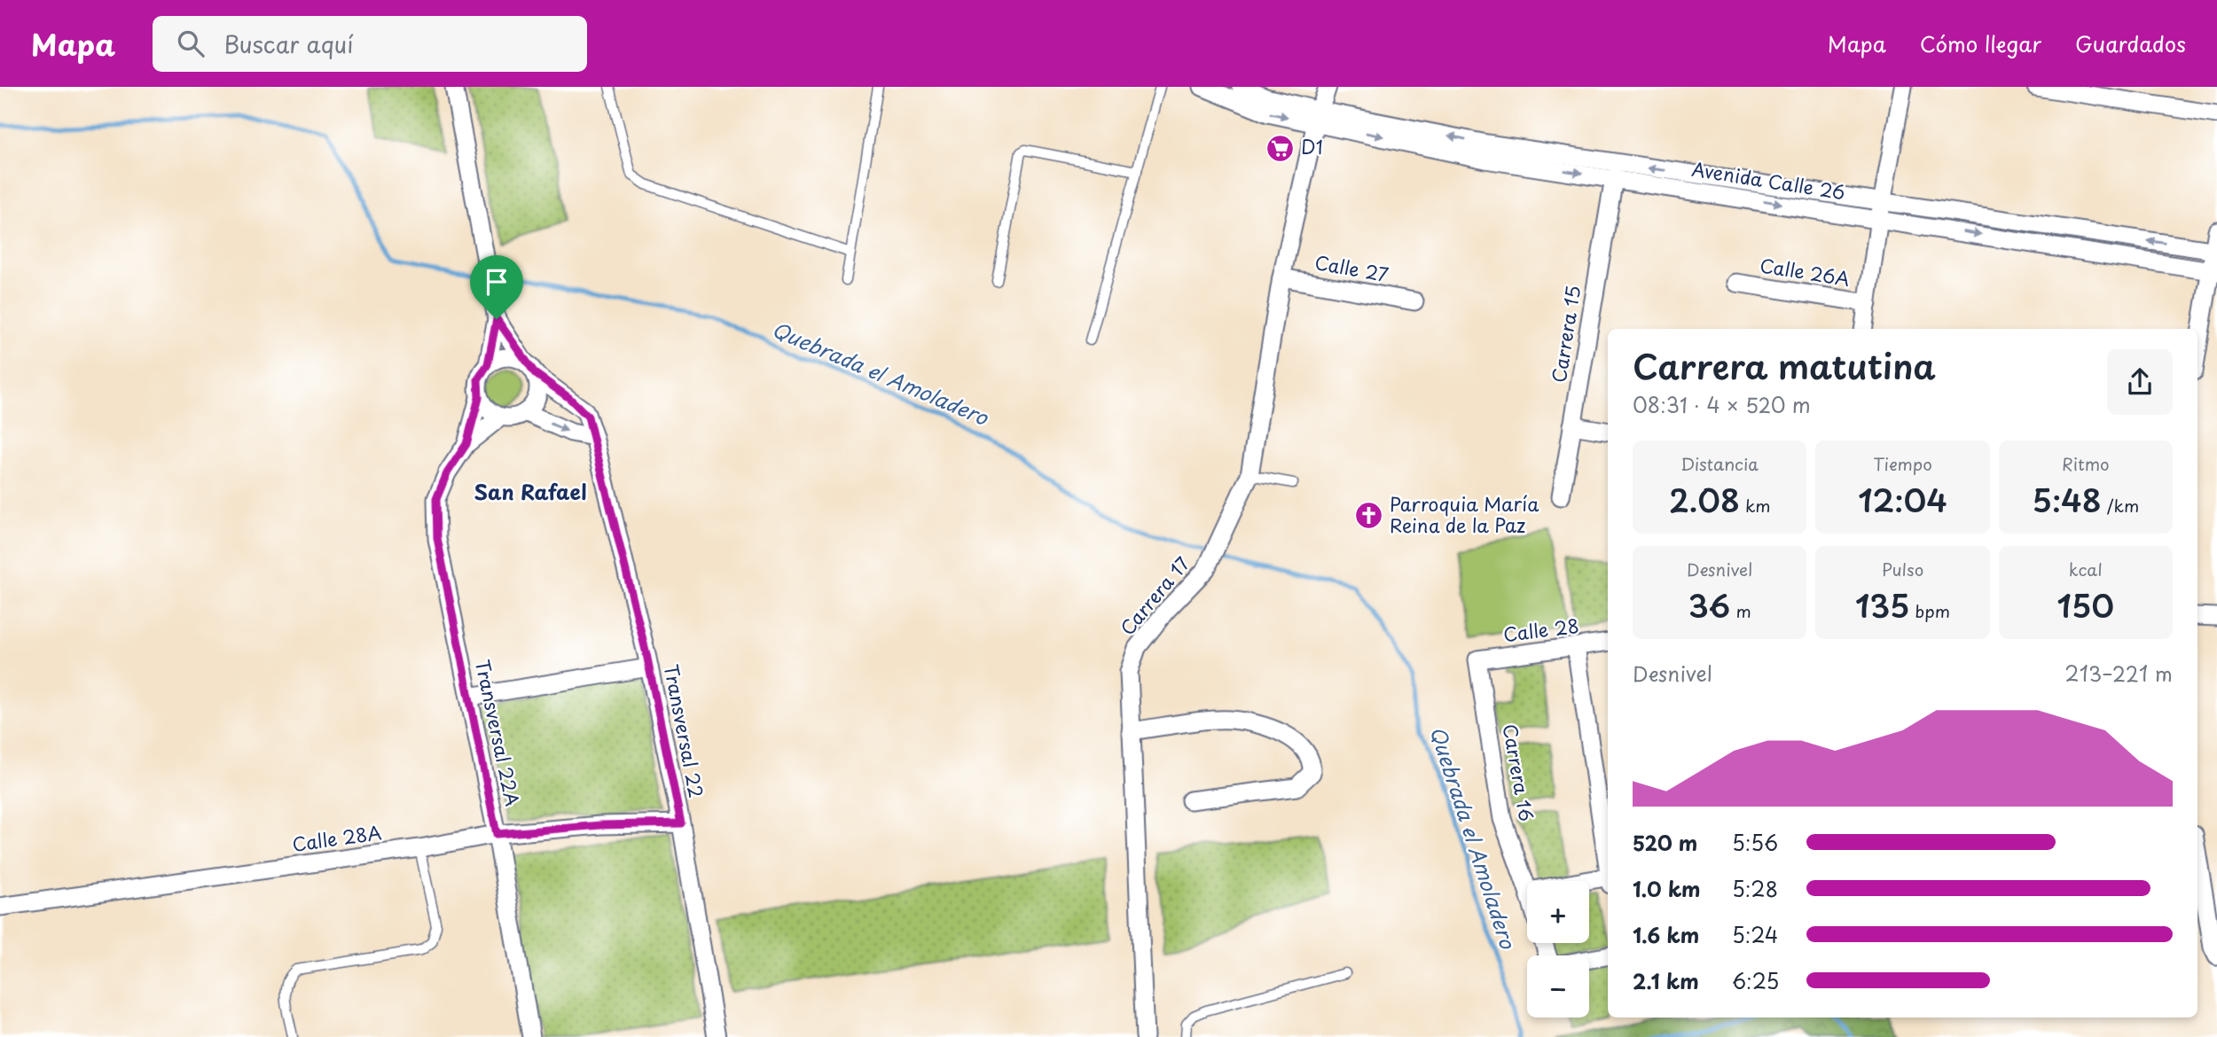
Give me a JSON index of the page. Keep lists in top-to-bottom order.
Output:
{
  "streets": {
    "street": [
      "Avenida Calle 26",
      "Calle 27",
      "Calle 26A",
      "Carrera 15",
      "Carrera 17",
      "Calle 28",
      "Transversal 22",
      "Transversal 22A",
      "Carrera 16",
      "Calle 28A"
    ]
  },
  "crossings": [
    ["Avenida Calle 26", "Carrera 15"],
    ["Avenida Calle 26", "Carrera 17"],
    ["Calle 27", "Carrera 17"],
    ["Calle 28", "Carrera 16"],
    ["Transversal 22", "Calle 28A"],
    ["Transversal 22A", "Calle 28A"]
  ],
  "districts": ["San Rafael"],
  "water": ["Quebrada el Amoladero"],
  "places": {
    "supermarket": ["D1"],
    "church": ["Parroquia María Reina de la Paz"]
  },
  "page": {
    "header": "Mapa",
    "search": "Buscar aquí",
    "nav": ["Mapa", "Cómo llegar", "Guardados"],
    "heading": ["Carrera matutina", "08:31 · 4 × 520 m"],
    "stats": [
      ["Distancia", "2.08 km"],
      ["Tiempo", "12:04"],
      ["Ritmo", "5:48 /km"],
      ["Desnivel", "36 m"],
      ["Pulso", "135 bpm"],
      ["kcal", "150"]
    ],
    "chart": ["Desnivel", "213–221 m"],
    "list": [
      {
        "name": "520 m",
        "note": "5:56"
      },
      {
        "name": "1.0 km",
        "note": "5:28"
      },
      {
        "name": "1.6 km",
        "note": "5:24"
      },
      {
        "name": "2.1 km",
        "note": "6:25"
      }
    ],
    "map_buttons": ["+", "−"]
  }
}
